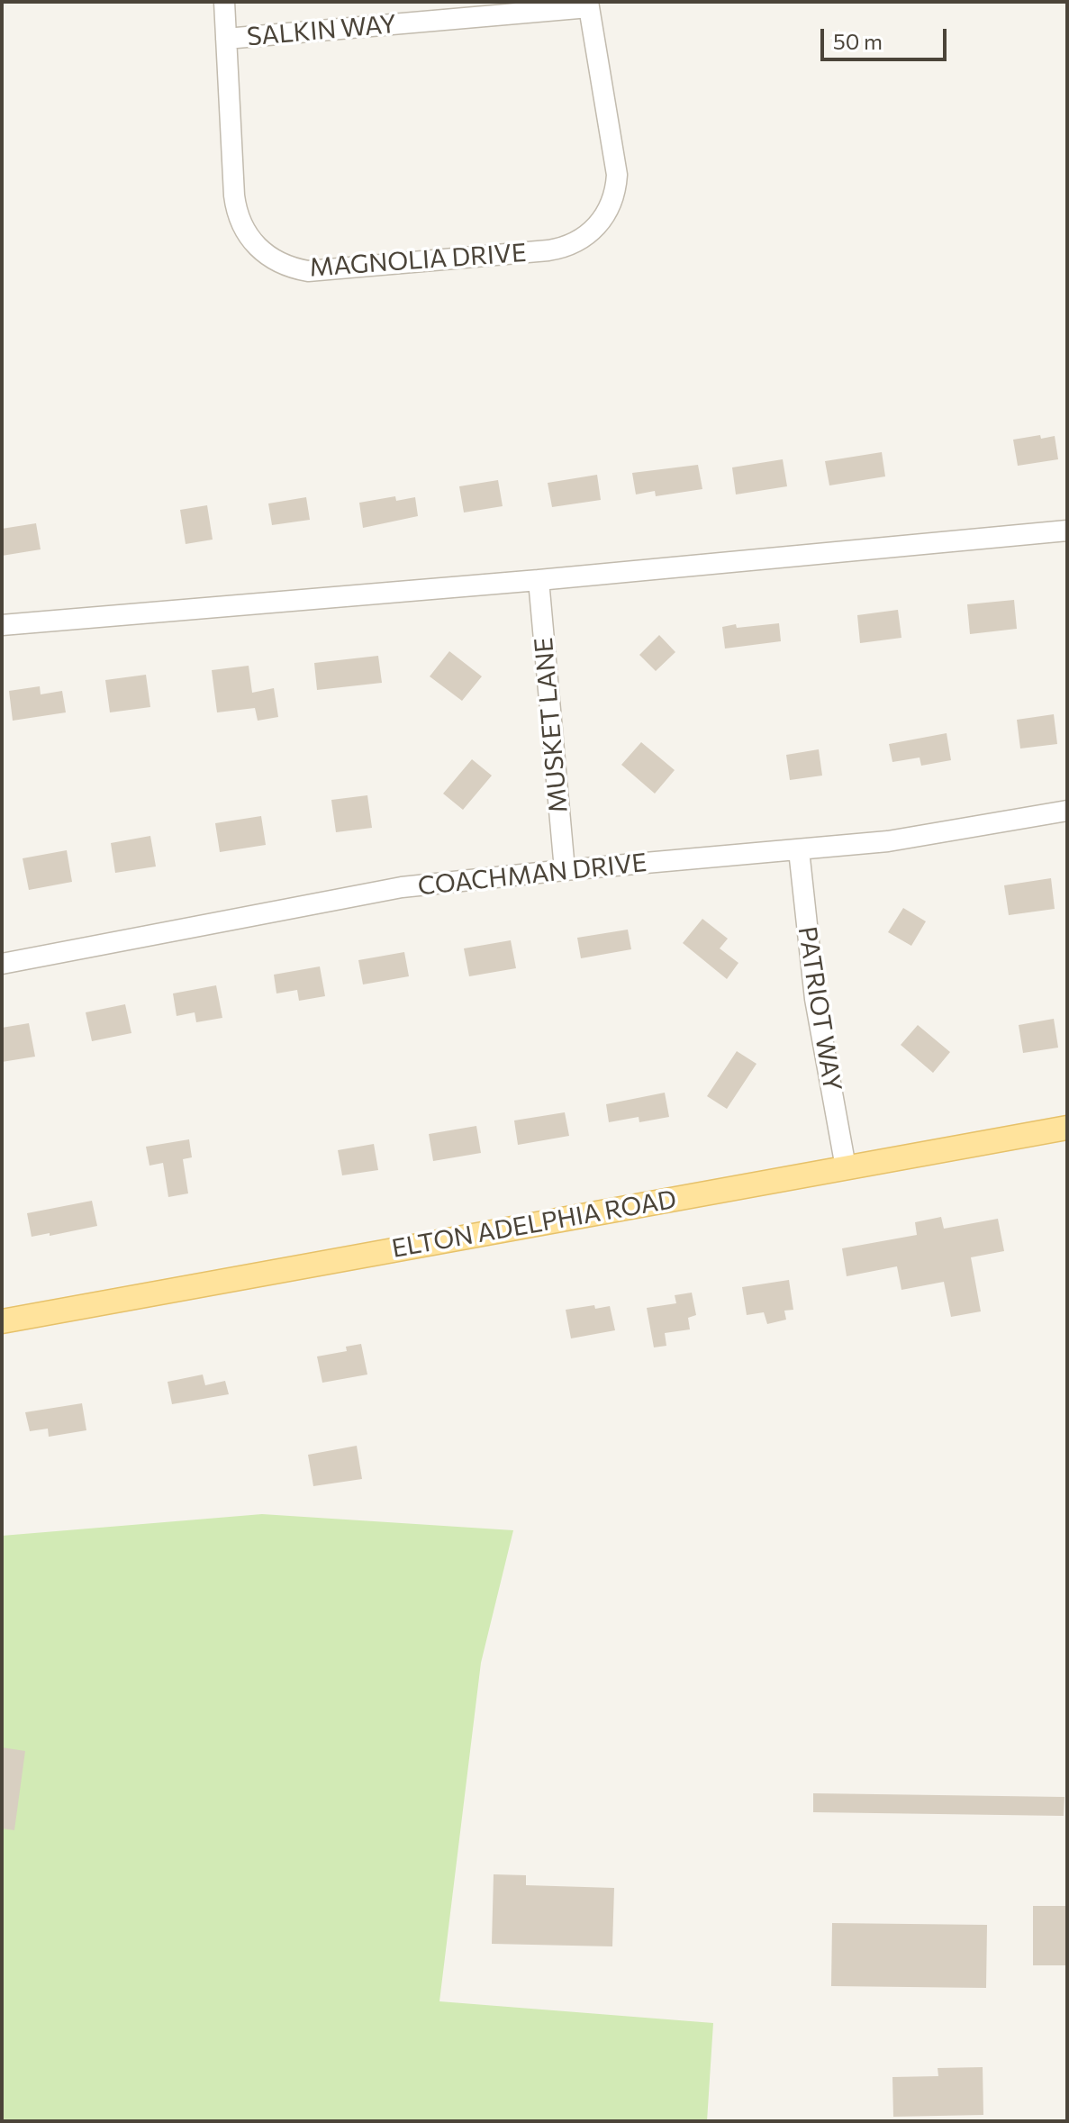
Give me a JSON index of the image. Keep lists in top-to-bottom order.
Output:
{
  "streets": {
    "main road": ["ELTON ADELPHIA ROAD"],
    "street": [
      "SALKIN WAY",
      "MAGNOLIA DRIVE",
      "MUSKET LANE",
      "COACHMAN DRIVE",
      "PATRIOT WAY"
    ]
  },
  "crossings": [
    ["SALKIN WAY", "MAGNOLIA DRIVE"],
    ["MUSKET LANE", "COACHMAN DRIVE"],
    ["COACHMAN DRIVE", "PATRIOT WAY"],
    ["PATRIOT WAY", "ELTON ADELPHIA ROAD"]
  ],
  "scale_bar": "50 m"
}
